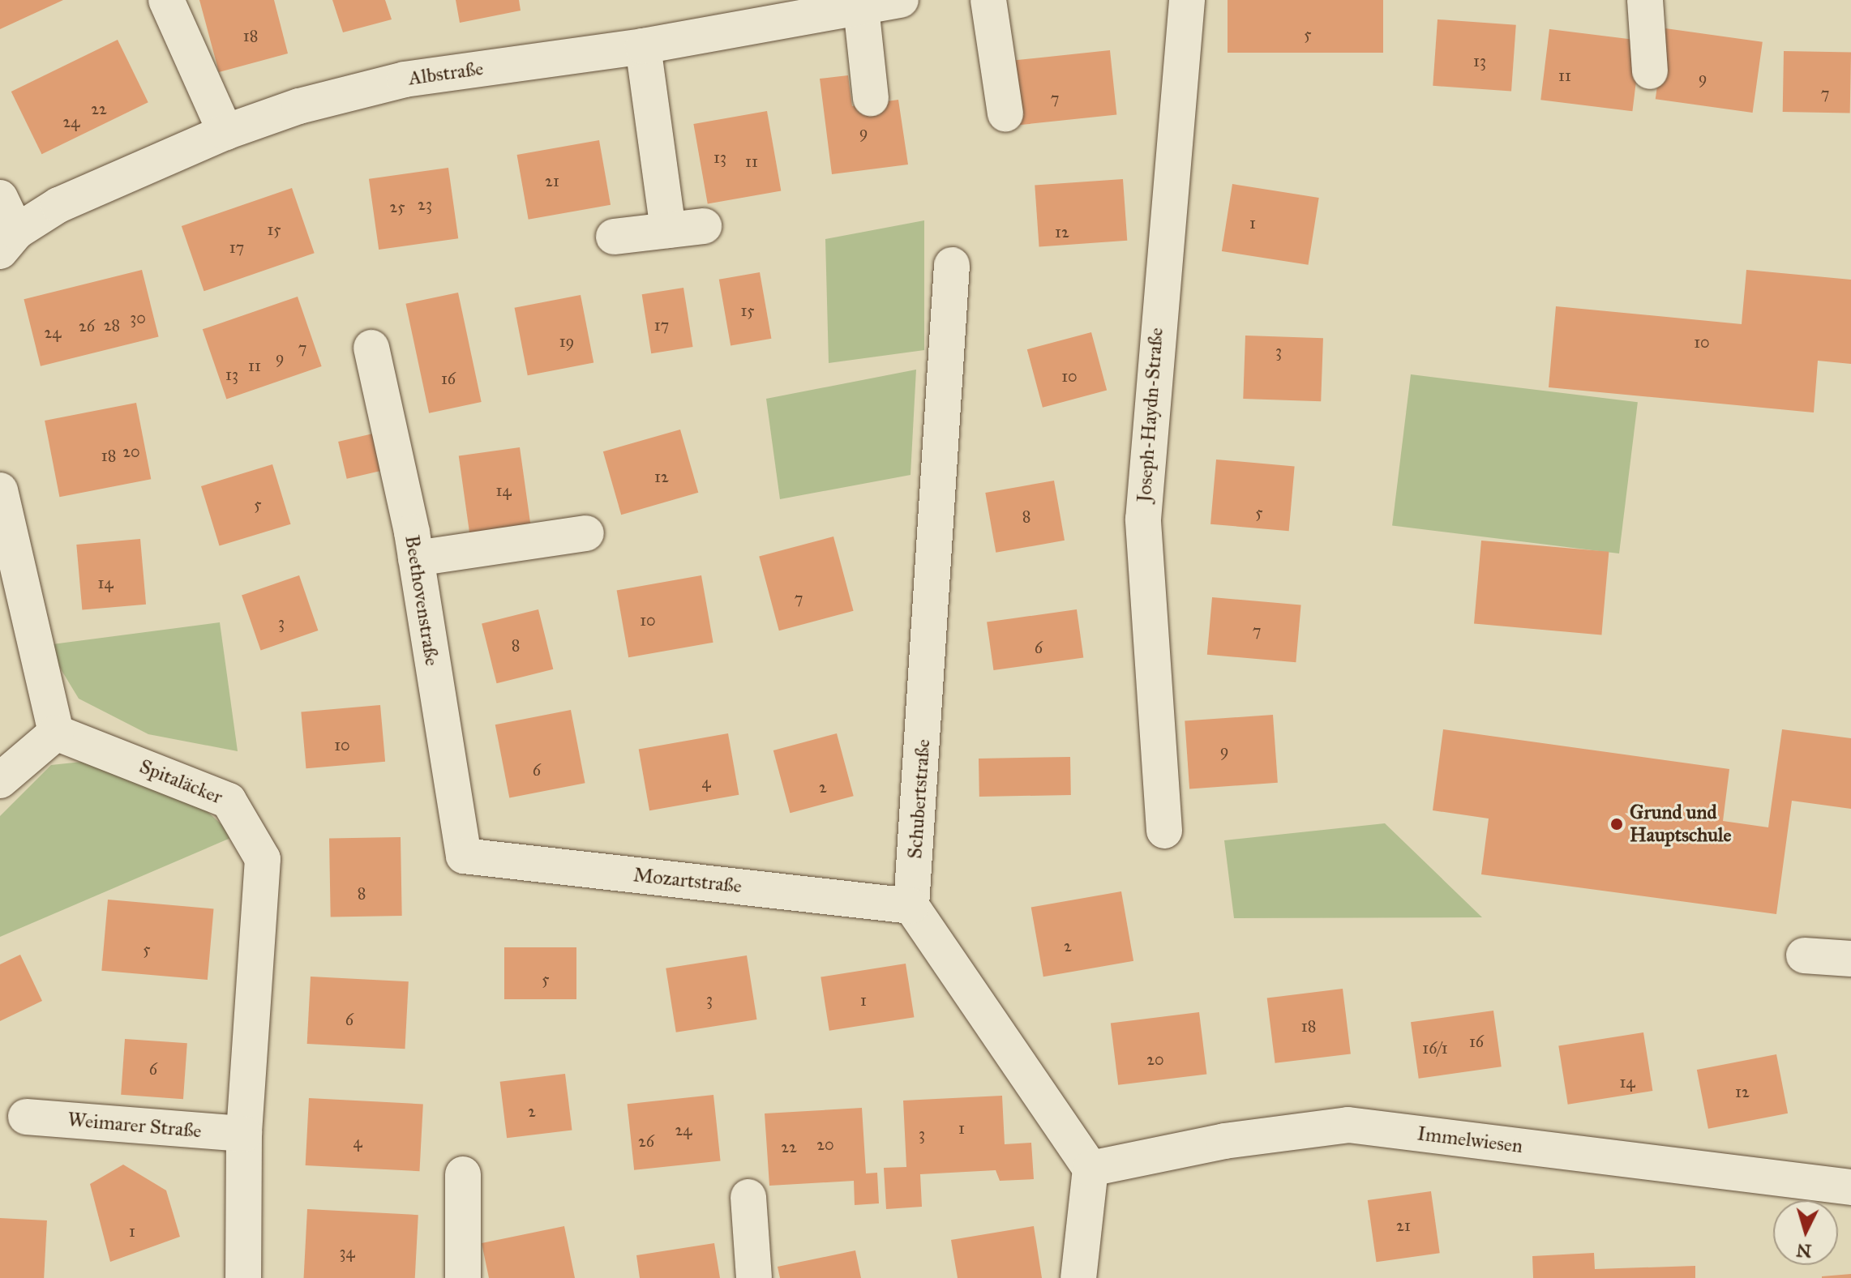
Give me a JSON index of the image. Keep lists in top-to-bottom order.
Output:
{
  "streets": {
    "street": [
      "Albstraße",
      "Joseph-Haydn-Straße",
      "Beethovenstraße",
      "Spitaläcker",
      "Schubertstraße",
      "Mozartstraße",
      "Weimarer Straße",
      "Immelwiesen"
    ]
  },
  "crossings": [
    ["Beethovenstraße", "Mozartstraße"],
    ["Spitaläcker", "Weimarer Straße"],
    ["Schubertstraße", "Mozartstraße"]
  ],
  "places": ["Grund und Hauptschule"],
  "house_numbers": [
    "5",
    "18",
    "13",
    "11",
    "9",
    "7",
    "7",
    "22",
    "24",
    "9",
    "13",
    "11",
    "21",
    "23",
    "25",
    "1",
    "15",
    "12",
    "17",
    "15",
    "30",
    "28",
    "17",
    "26",
    "24",
    "19",
    "10",
    "7",
    "3",
    "9",
    "11",
    "13",
    "10",
    "16",
    "20",
    "18",
    "12",
    "14",
    "5",
    "5",
    "8",
    "14",
    "7",
    "10",
    "3",
    "7",
    "8",
    "6",
    "10",
    "9",
    "6",
    "4",
    "2",
    "8",
    "2",
    "5",
    "5",
    "3",
    "1",
    "6",
    "18",
    "16",
    "16/1",
    "20",
    "6",
    "14",
    "12",
    "2",
    "1",
    "24",
    "3",
    "26",
    "4",
    "20",
    "22",
    "21",
    "1",
    "34"
  ],
  "north": "bottom"
}
